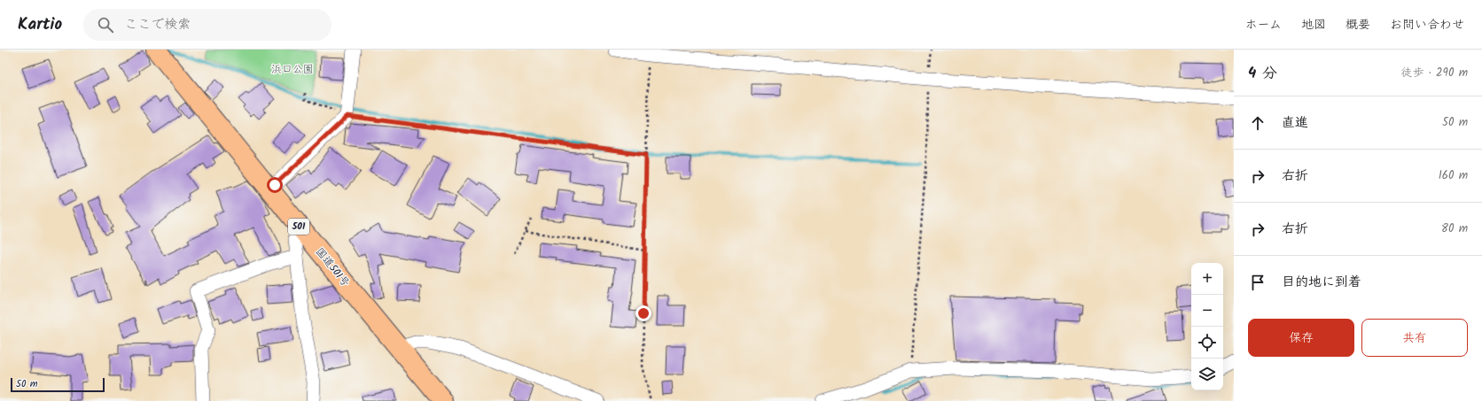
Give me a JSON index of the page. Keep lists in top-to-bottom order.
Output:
{
  "streets": {
    "highway": ["501", "国道501号"]
  },
  "parks": ["浜口公園"],
  "scale_bar": "50 m",
  "page": {
    "header": "Kartio",
    "search": "ここで検索",
    "nav": [
      "ホーム",
      "地図",
      "概要",
      "お問い合わせ"
    ],
    "heading": ["4 分", "徒歩 · 290 m"],
    "list": [
      ["直進", "50 m"],
      ["右折", "160 m"],
      ["右折", "80 m"],
      "目的地に到着"
    ],
    "map_buttons": ["+", "−"],
    "buttons": ["保存", "共有"],
    "scale": "50 m"
  }
}
